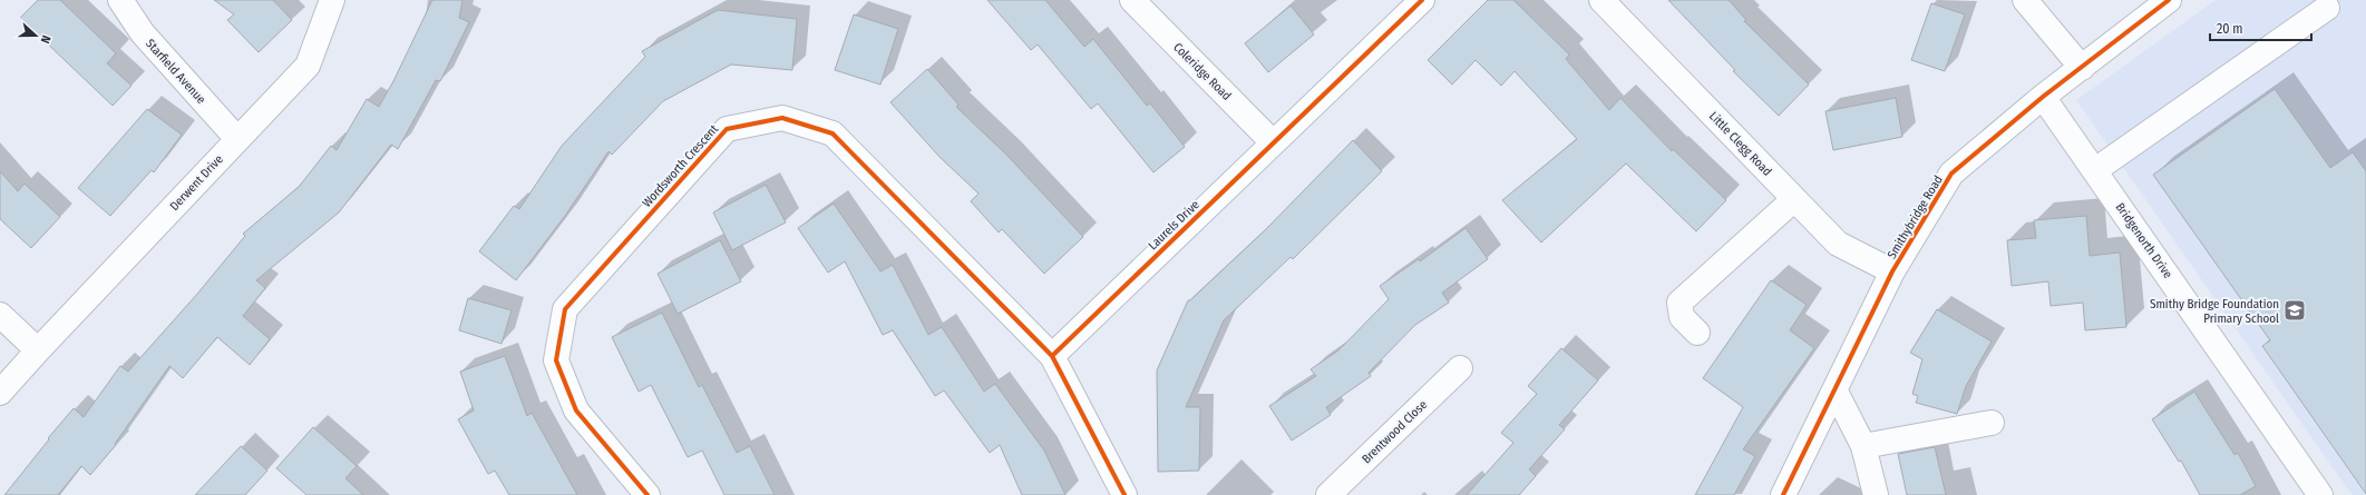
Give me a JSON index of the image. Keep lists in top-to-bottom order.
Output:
{
  "streets": {
    "street": [
      "Starfield Avenue",
      "Coleridge Road",
      "Little Clegg Road",
      "Wordsworth Crescent",
      "Derwent Drive",
      "Smithybridge Road",
      "Laurels Drive",
      "Bridgenorth Drive",
      "Brentwood Close"
    ]
  },
  "crossings": [
    ["Starfield Avenue", "Derwent Drive"],
    ["Coleridge Road", "Laurels Drive"],
    ["Little Clegg Road", "Smithybridge Road"],
    ["Wordsworth Crescent", "Laurels Drive"],
    ["Smithybridge Road", "Bridgenorth Drive"]
  ],
  "places": {
    "school or university": ["Smithy Bridge Foundation Primary School"]
  },
  "scale_bar": "20 m",
  "north": "right"
}
